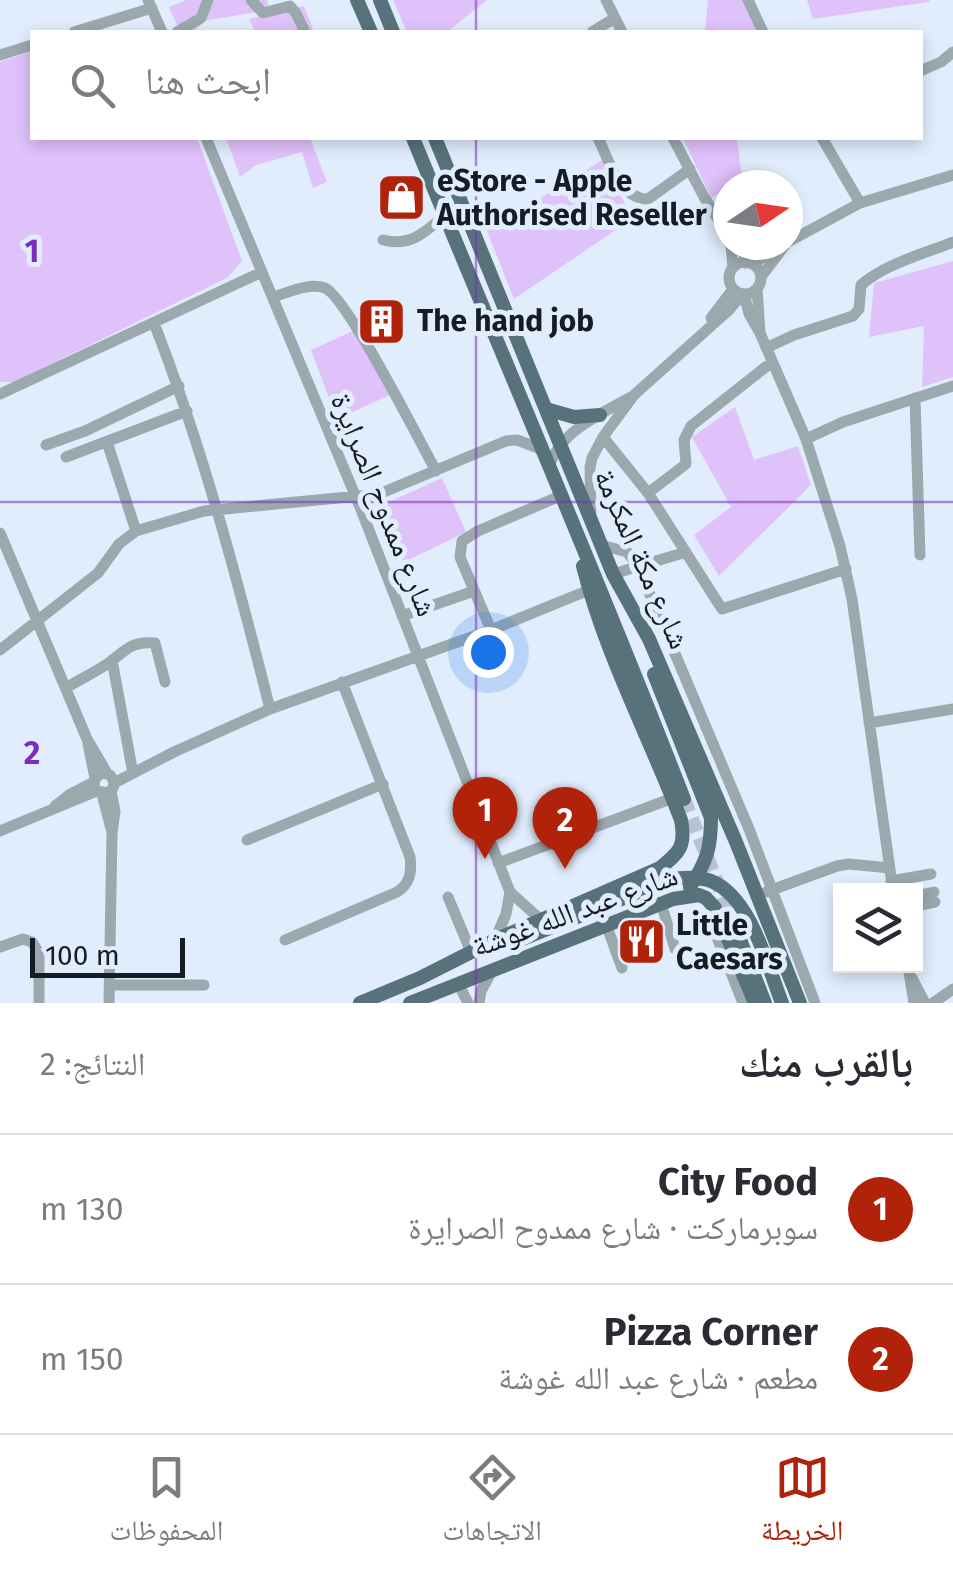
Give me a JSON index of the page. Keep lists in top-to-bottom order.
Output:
{
  "streets": {
    "main road": ["شارع مكة المكرمة", "شارع عبد الله غوشة"],
    "street": ["شارع ممدوح الصرايرة"]
  },
  "crossings": [
    ["شارع ممدوح الصرايرة", "شارع عبد الله غوشة"],
    ["شارع مكة المكرمة", "شارع عبد الله غوشة"]
  ],
  "places": {
    "shop": ["eStore - Apple Authorised Reseller"],
    "building": ["The hand job"],
    "restaurant": ["Little Caesars"]
  },
  "scale_bar": "100 m",
  "north": "right",
  "page": {
    "search": "ابحث هنا",
    "pins": ["1", "2"],
    "scale": "100 m",
    "heading": ["بالقرب منك", "النتائج: 2"],
    "list": [
      {
        "mark": "1",
        "name": "City Food",
        "note": "سوبرماركت · شارع ممدوح الصرايرة",
        "value": "130 m"
      },
      {
        "mark": "2",
        "name": "Pizza Corner",
        "note": "مطعم · شارع عبد الله غوشة",
        "value": "150 m"
      }
    ],
    "nav": ["الخريطة", "الاتجاهات", "المحفوظات"]
  },
  "grid": {
    "rows": ["1", "2"]
  }
}
